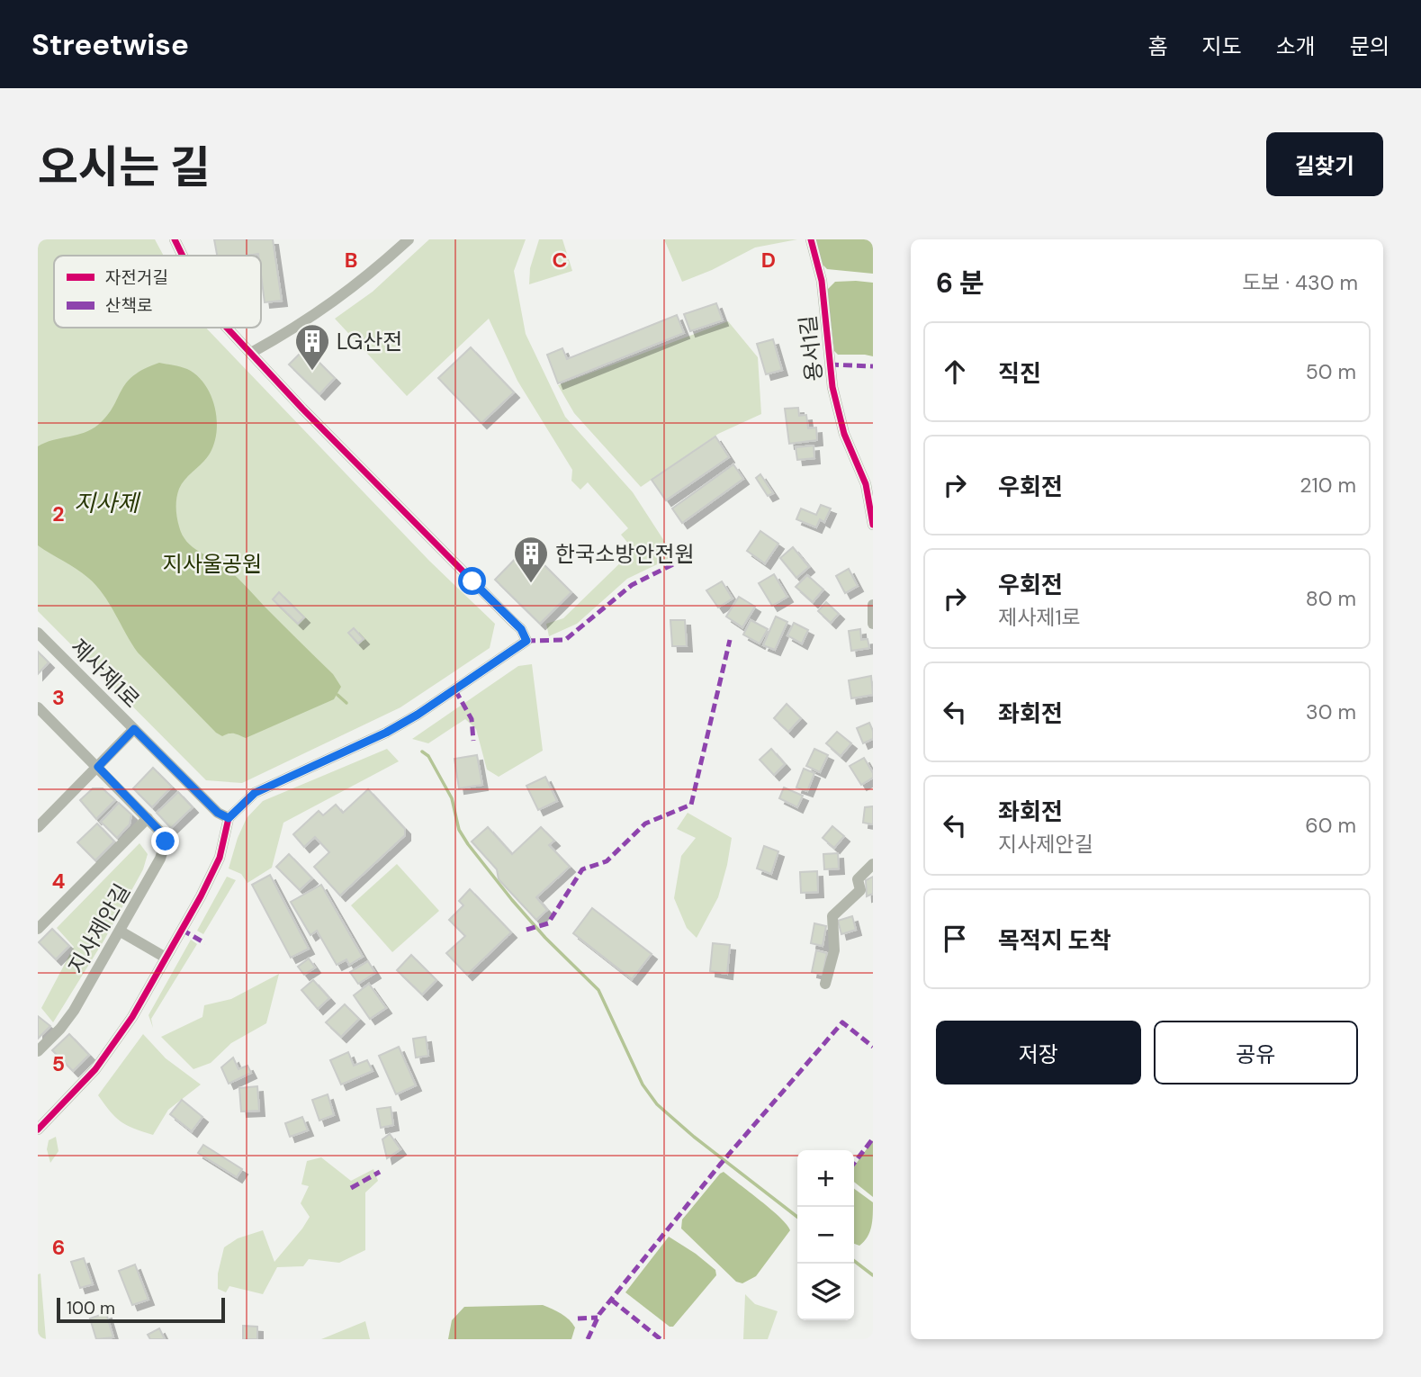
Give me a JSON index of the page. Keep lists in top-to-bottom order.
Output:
{
  "streets": {
    "street": ["용서1길", "제사제1로", "지사제안길"]
  },
  "water": ["지사제"],
  "parks": ["지사울공원"],
  "places": {
    "building": ["LG산전", "한국소방안전원"]
  },
  "legend": ["자전거길", "산책로"],
  "scale_bar": "100 m",
  "page": {
    "header": "Streetwise",
    "nav": [
      "홈",
      "지도",
      "소개",
      "문의"
    ],
    "title": "오시는 길",
    "buttons": [
      "길찾기",
      ["저장", "공유"]
    ],
    "heading": ["6 분", "도보 · 430 m"],
    "list": [
      ["직진", "50 m"],
      ["우회전", "210 m"],
      ["우회전", "제사제1로", "80 m"],
      ["좌회전", "30 m"],
      ["좌회전", "지사제안길", "60 m"],
      "목적지 도착"
    ],
    "map_buttons": ["+", "−"],
    "scale": "100 m"
  },
  "grid": {
    "columns": ["B", "C", "D"],
    "rows": [
      "2",
      "3",
      "4",
      "5",
      "6"
    ]
  }
}
